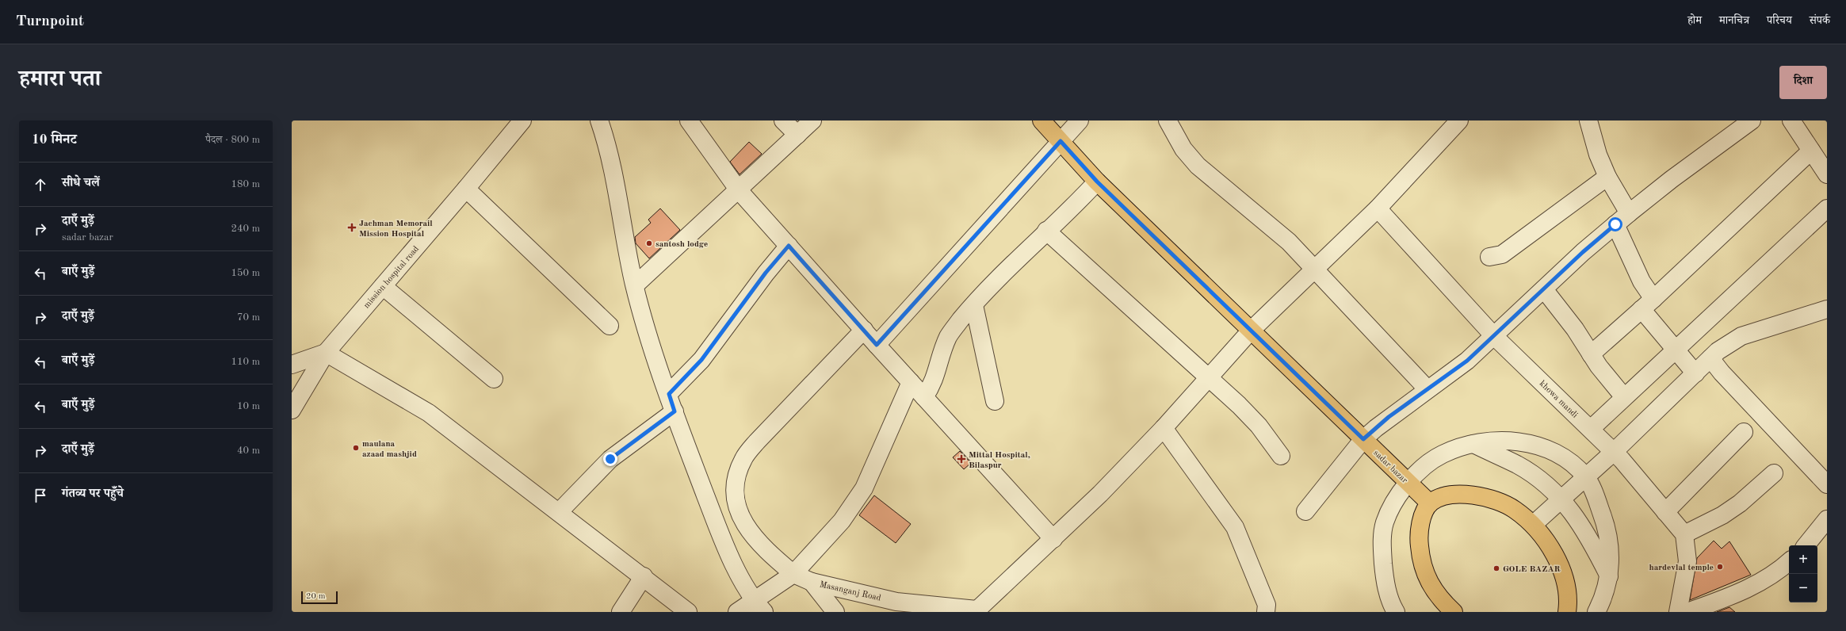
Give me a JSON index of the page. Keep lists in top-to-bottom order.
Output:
{
  "streets": {
    "main road": ["sadar bazar"],
    "street": ["mission hospital road", "khowa mandi", "Masanganj Road"]
  },
  "places": {
    "health": ["Jachman Memorail Mission Hospital", "Mittal Hospital, Bilaspur"],
    "other": [
      "santosh lodge",
      "maulana azaad mashjid",
      "hardevlal temple",
      "GOLE BAZAR"
    ]
  },
  "scale_bar": "20 m",
  "page": {
    "header": "Turnpoint",
    "nav": [
      "होम",
      "मानचित्र",
      "परिचय",
      "संपर्क"
    ],
    "title": "हमारा पता",
    "buttons": "दिशा",
    "heading": ["10 मिनट", "पैदल · 800 m"],
    "list": [
      ["सीधे चलें", "180 m"],
      ["दाएँ मुड़ें", "sadar bazar", "240 m"],
      ["बाएँ मुड़ें", "150 m"],
      ["दाएँ मुड़ें", "70 m"],
      ["बाएँ मुड़ें", "110 m"],
      ["बाएँ मुड़ें", "10 m"],
      ["दाएँ मुड़ें", "40 m"],
      "गंतव्य पर पहुँचे"
    ],
    "map_buttons": ["+", "−"],
    "scale": "20 m"
  }
}
